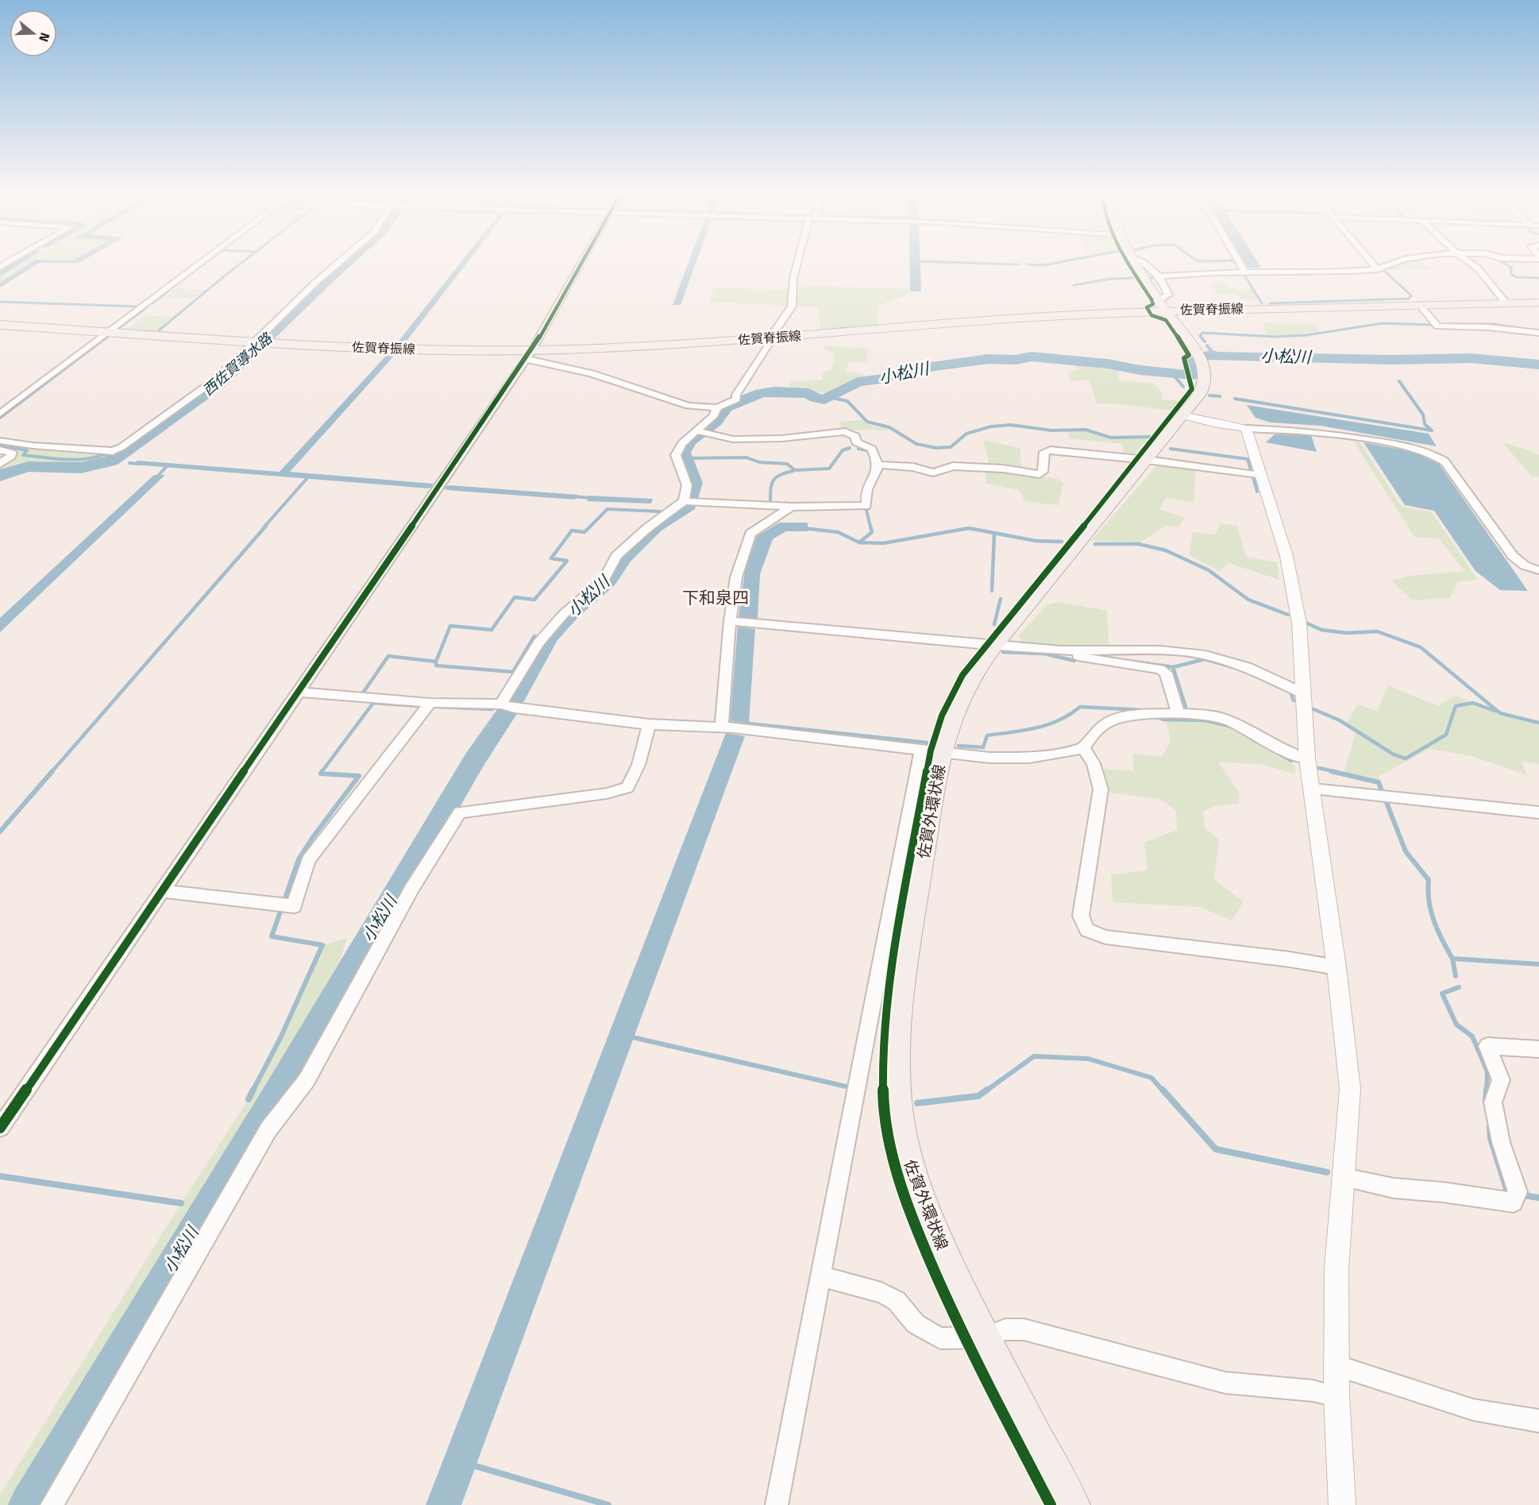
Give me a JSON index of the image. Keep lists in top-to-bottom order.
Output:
{
  "streets": {
    "main road": ["佐賀脊振線", "佐賀外環状線"]
  },
  "crossings": [
    ["佐賀脊振線", "佐賀外環状線"]
  ],
  "districts": ["下和泉四"],
  "water": ["小松川", "西佐賀導水路"],
  "north": "right"
}
